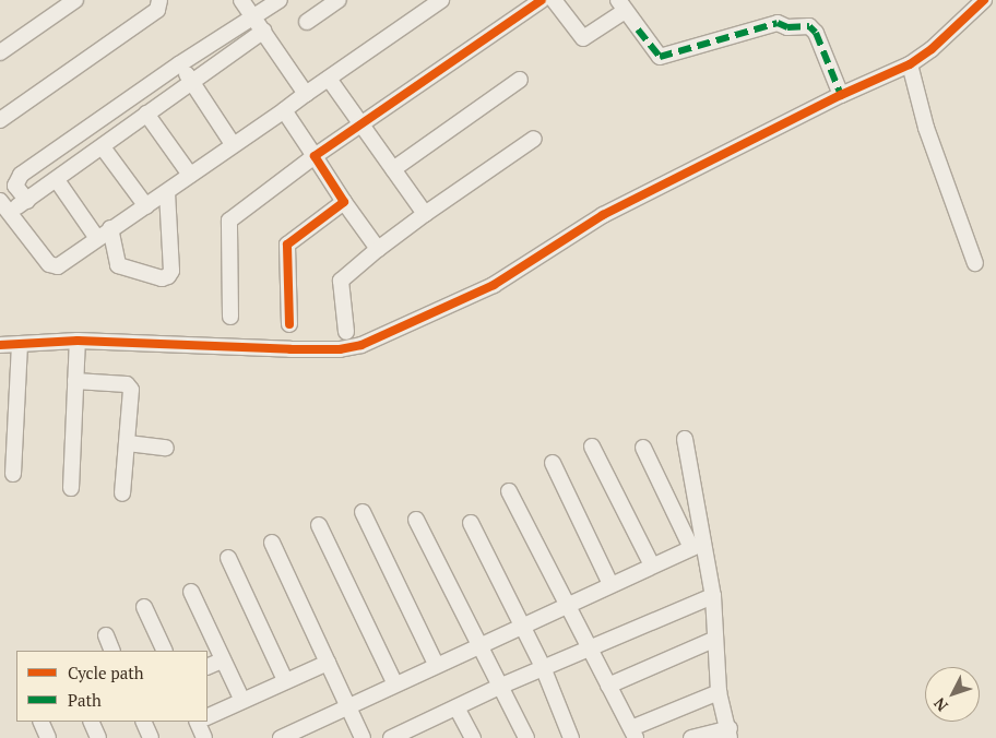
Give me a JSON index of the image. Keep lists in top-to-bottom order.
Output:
{
  "legend": ["Cycle path", "Path"],
  "north": "bottom left"
}
